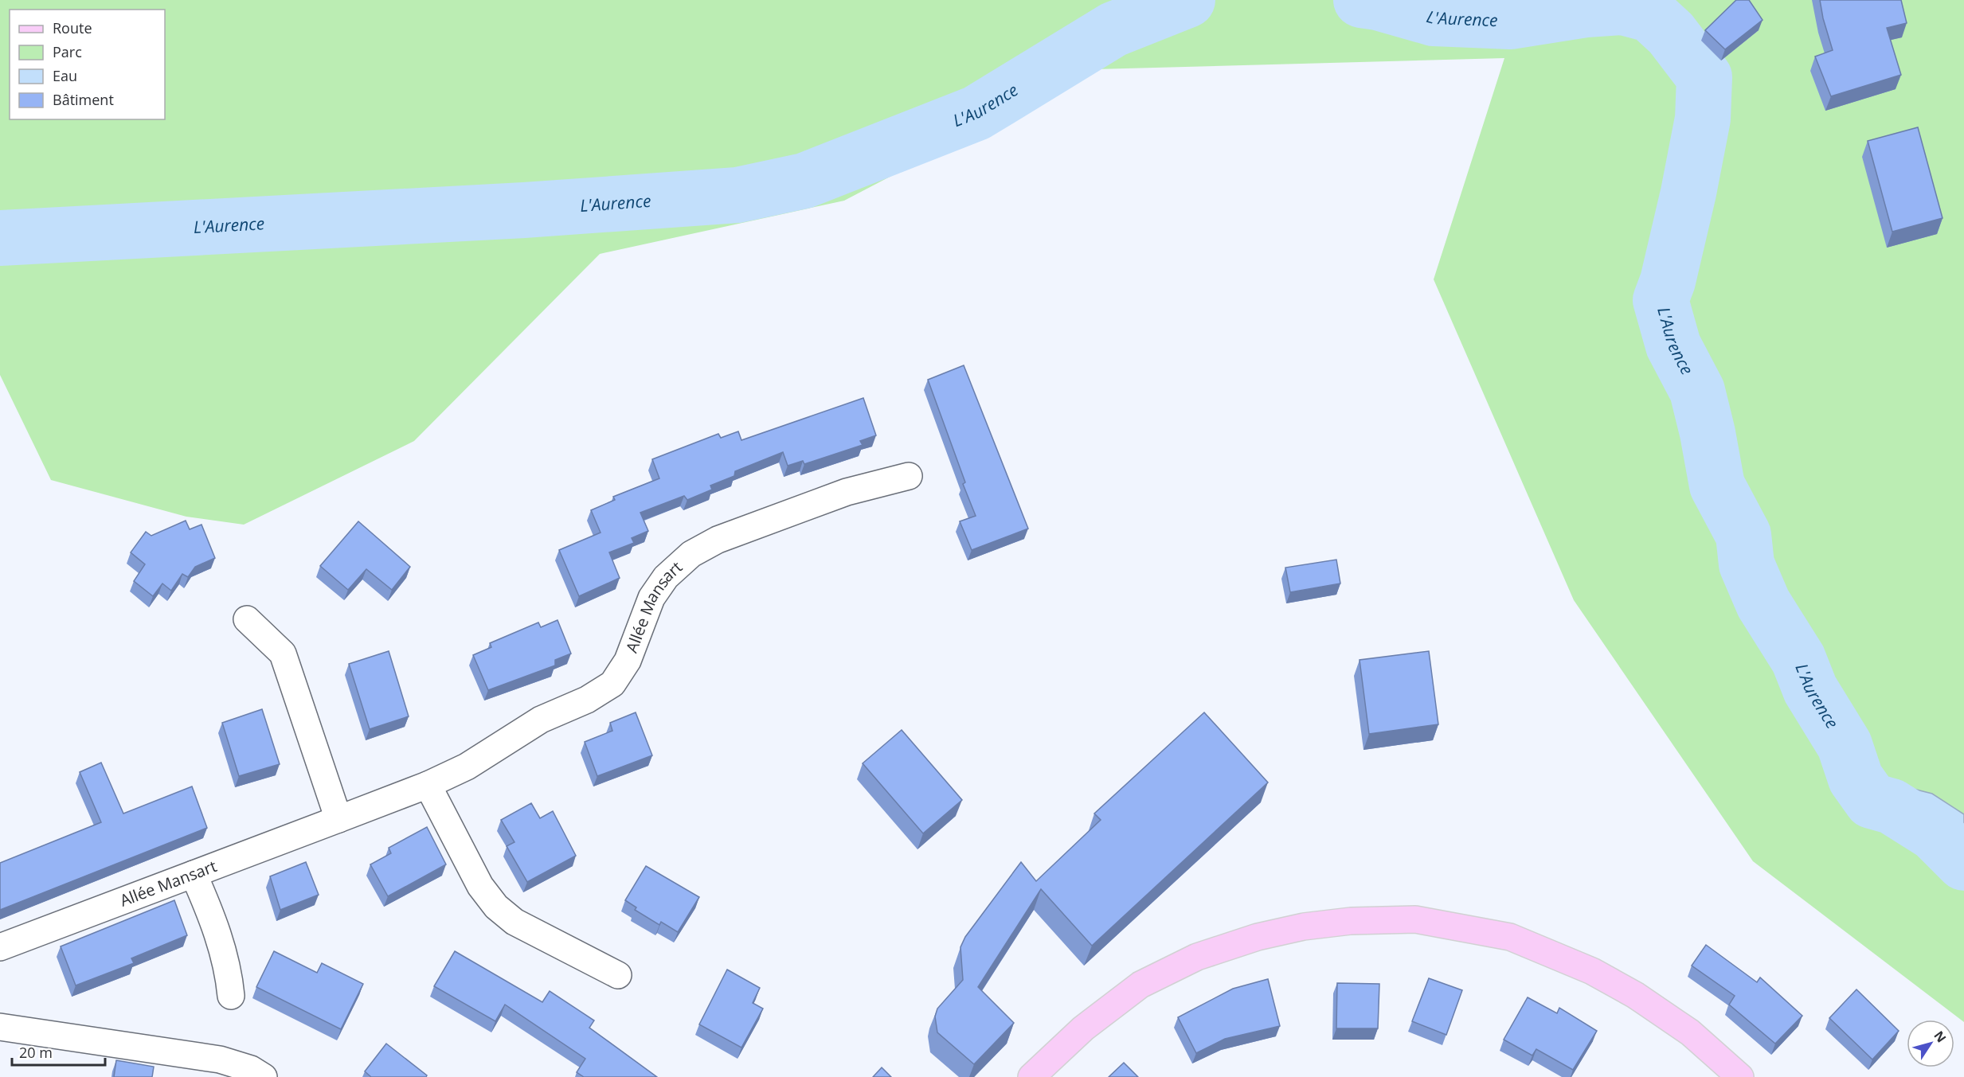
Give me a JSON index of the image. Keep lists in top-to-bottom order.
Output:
{
  "streets": {
    "street": ["Allée Mansart"]
  },
  "water": ["L'Aurence"],
  "legend": [
    "Route",
    "Parc",
    "Eau",
    "Bâtiment"
  ],
  "scale_bar": "20 m",
  "north": "top right"
}
